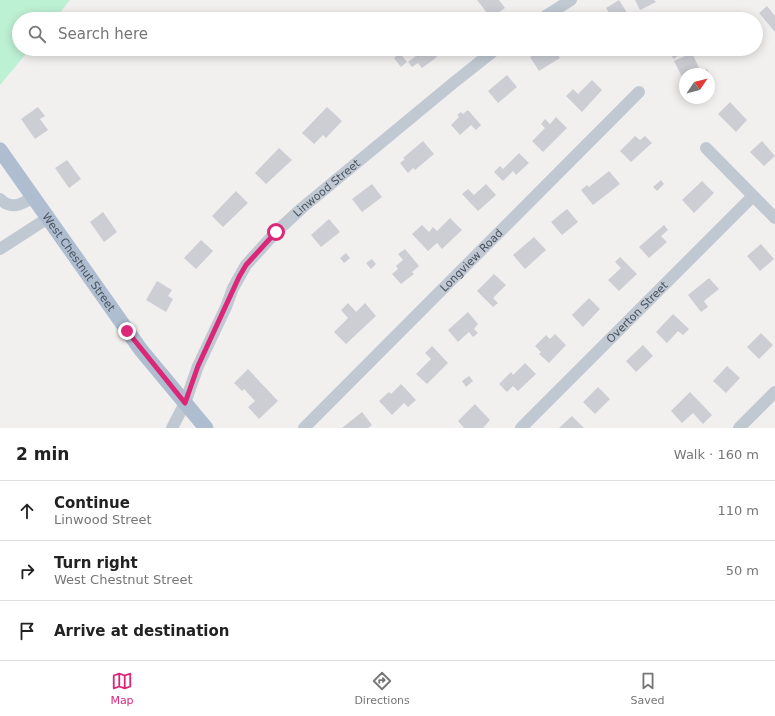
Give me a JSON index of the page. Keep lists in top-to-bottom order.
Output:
{
  "streets": {
    "main road": ["West Chestnut Street"],
    "street": ["Linwood Street", "Longview Road", "Overton Street"]
  },
  "crossings": [
    ["Linwood Street", "West Chestnut Street"]
  ],
  "north": "top right",
  "page": {
    "search": "Search here",
    "heading": ["2 min", "Walk · 160 m"],
    "list": [
      ["Continue", "Linwood Street", "110 m"],
      ["Turn right", "West Chestnut Street", "50 m"],
      "Arrive at destination"
    ],
    "nav": ["Map", "Directions", "Saved"]
  }
}
